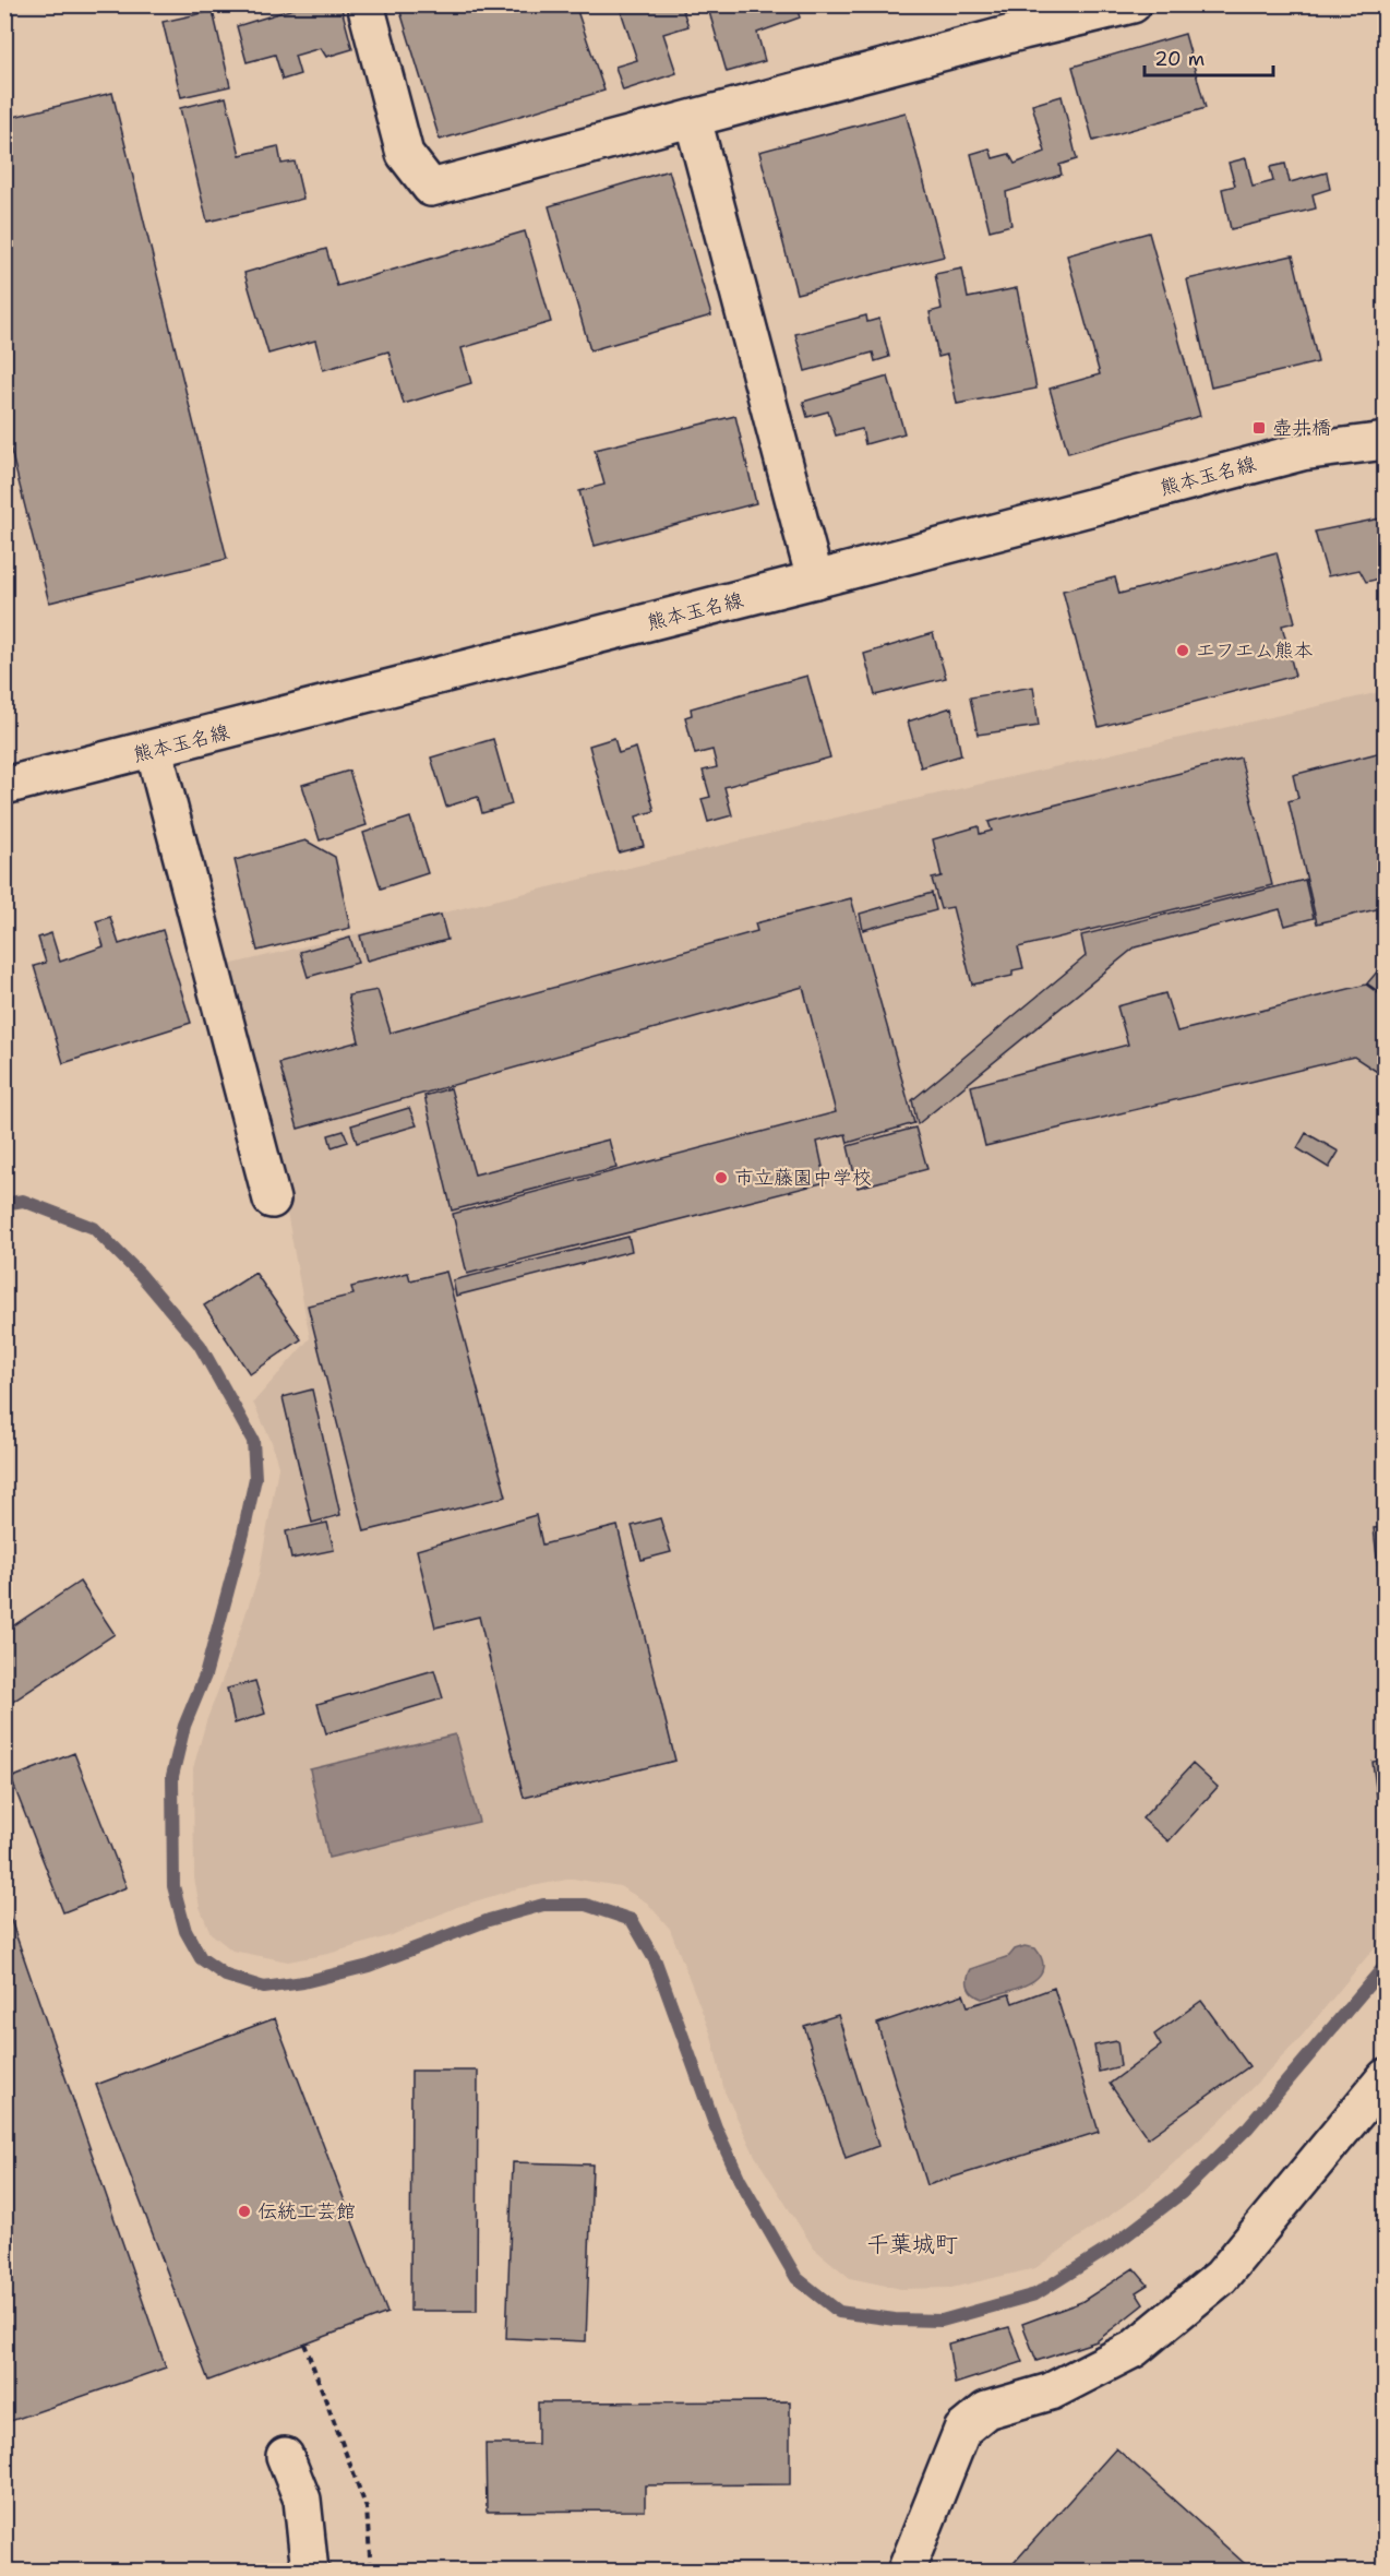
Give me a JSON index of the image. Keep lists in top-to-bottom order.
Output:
{
  "streets": {
    "street": ["熊本玉名線"]
  },
  "districts": ["千葉城町"],
  "places": {
    "transit": ["壺井橋"],
    "other": ["エフエム熊本", "市立藤園中学校", "伝統工芸館"]
  },
  "scale_bar": "20 m"
}
